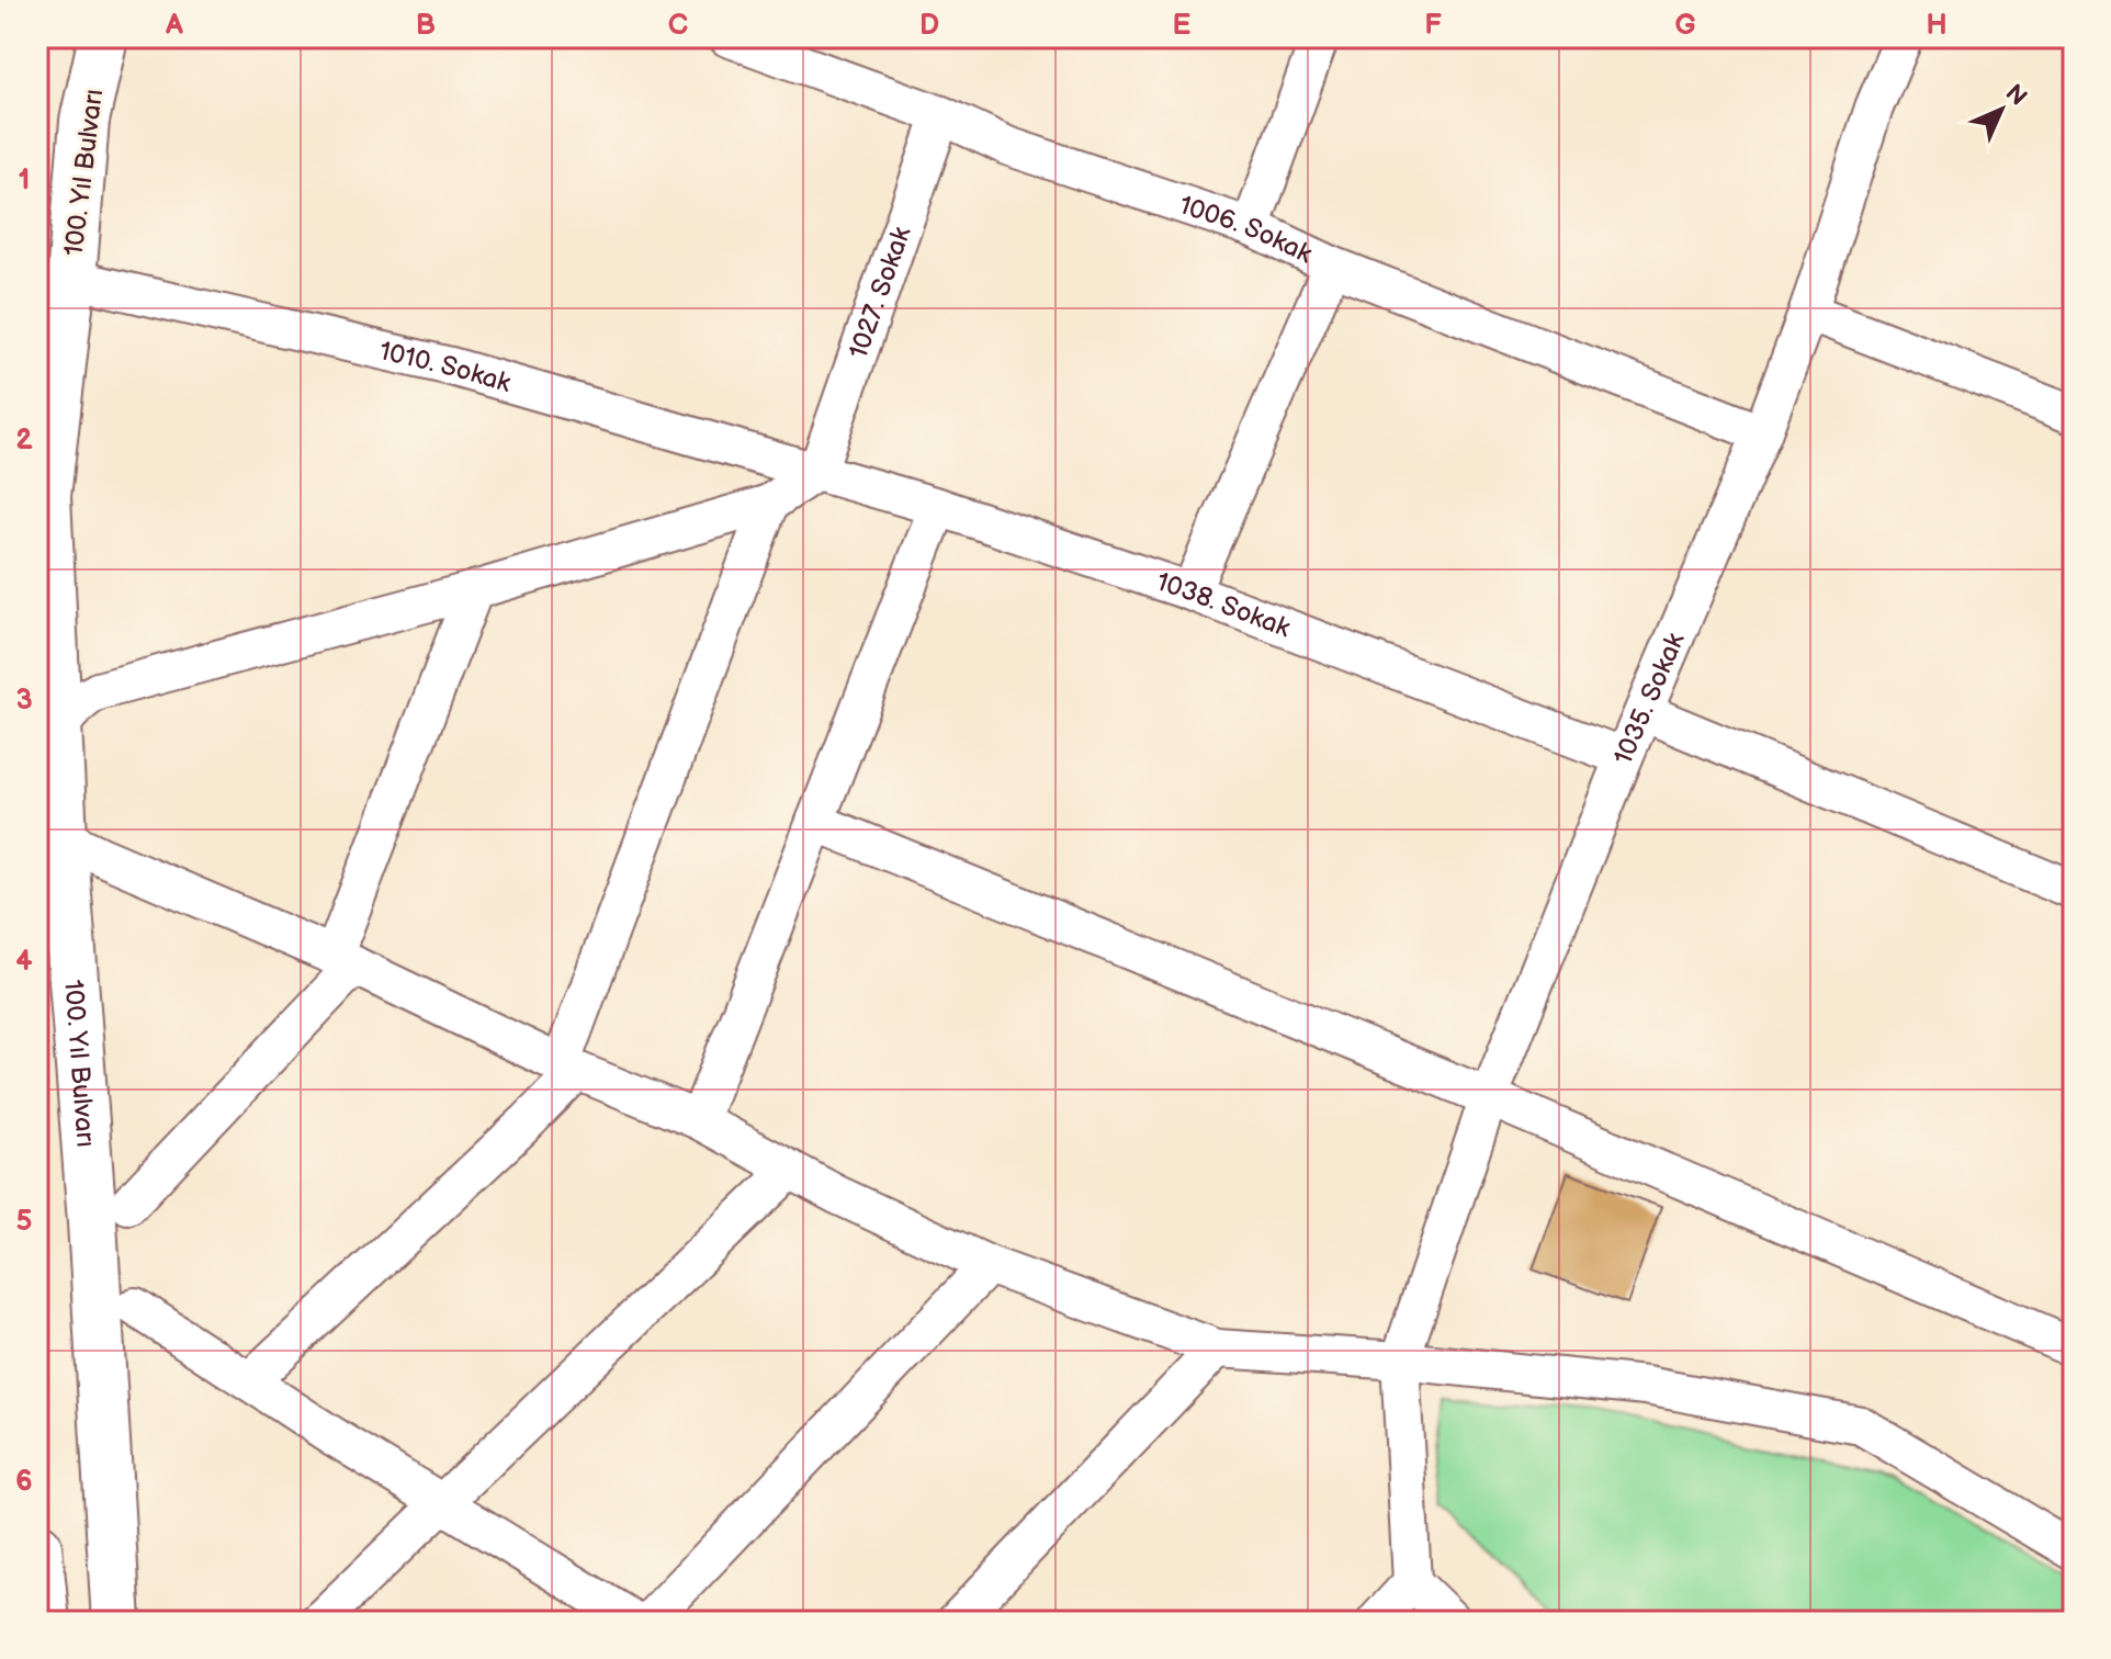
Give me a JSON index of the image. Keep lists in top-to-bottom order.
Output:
{
  "streets": {
    "main road": ["100. Yıl Bulvarı"],
    "street": [
      "1006. Sokak",
      "1027. Sokak",
      "1010. Sokak",
      "1038. Sokak",
      "1035. Sokak"
    ]
  },
  "crossings": [
    ["100. Yıl Bulvarı", "1010. Sokak"],
    ["1006. Sokak", "1027. Sokak"],
    ["1006. Sokak", "1035. Sokak"],
    ["1027. Sokak", "1010. Sokak"],
    ["1027. Sokak", "1038. Sokak"],
    ["1010. Sokak", "1038. Sokak"],
    ["1038. Sokak", "1035. Sokak"]
  ],
  "north": "top right",
  "grid": {
    "columns": [
      "A",
      "B",
      "C",
      "D",
      "E",
      "F",
      "G",
      "H"
    ],
    "rows": [
      "1",
      "2",
      "3",
      "4",
      "5",
      "6"
    ]
  }
}
